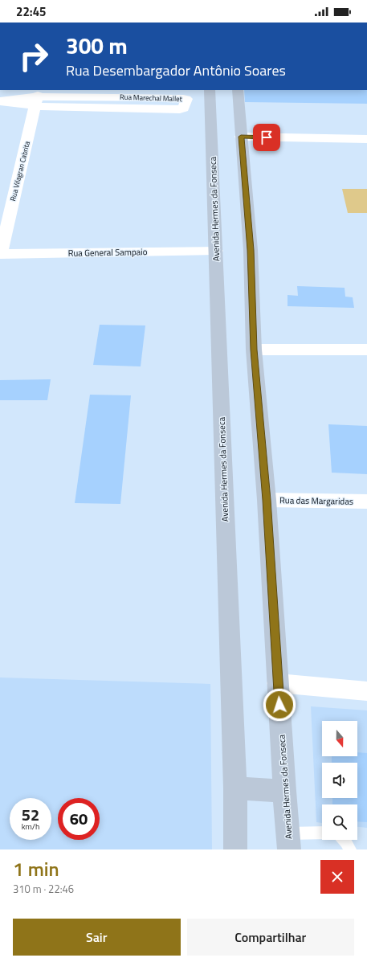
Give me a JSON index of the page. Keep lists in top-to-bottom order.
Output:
{
  "streets": {
    "main road": ["Avenida Hermes da Fonseca"],
    "street": [
      "Rua Marechal Mallet",
      "Rua Vilagran Cabrita",
      "Rua General Sampaio",
      "Rua das Margaridas"
    ]
  },
  "crossings": [
    ["Rua Marechal Mallet", "Rua Vilagran Cabrita"],
    ["Rua Vilagran Cabrita", "Rua General Sampaio"],
    ["Avenida Hermes da Fonseca", "Rua General Sampaio"],
    ["Avenida Hermes da Fonseca", "Rua das Margaridas"]
  ],
  "north": "bottom",
  "page": {
    "status": "22:45",
    "turn": ["300 m", "Rua Desembargador Antônio Soares"],
    "speed": "52 km/h",
    "limit": "60",
    "heading": ["1 min", "310 m · 22:46"],
    "buttons": ["Sair", "Compartilhar"]
  }
}
